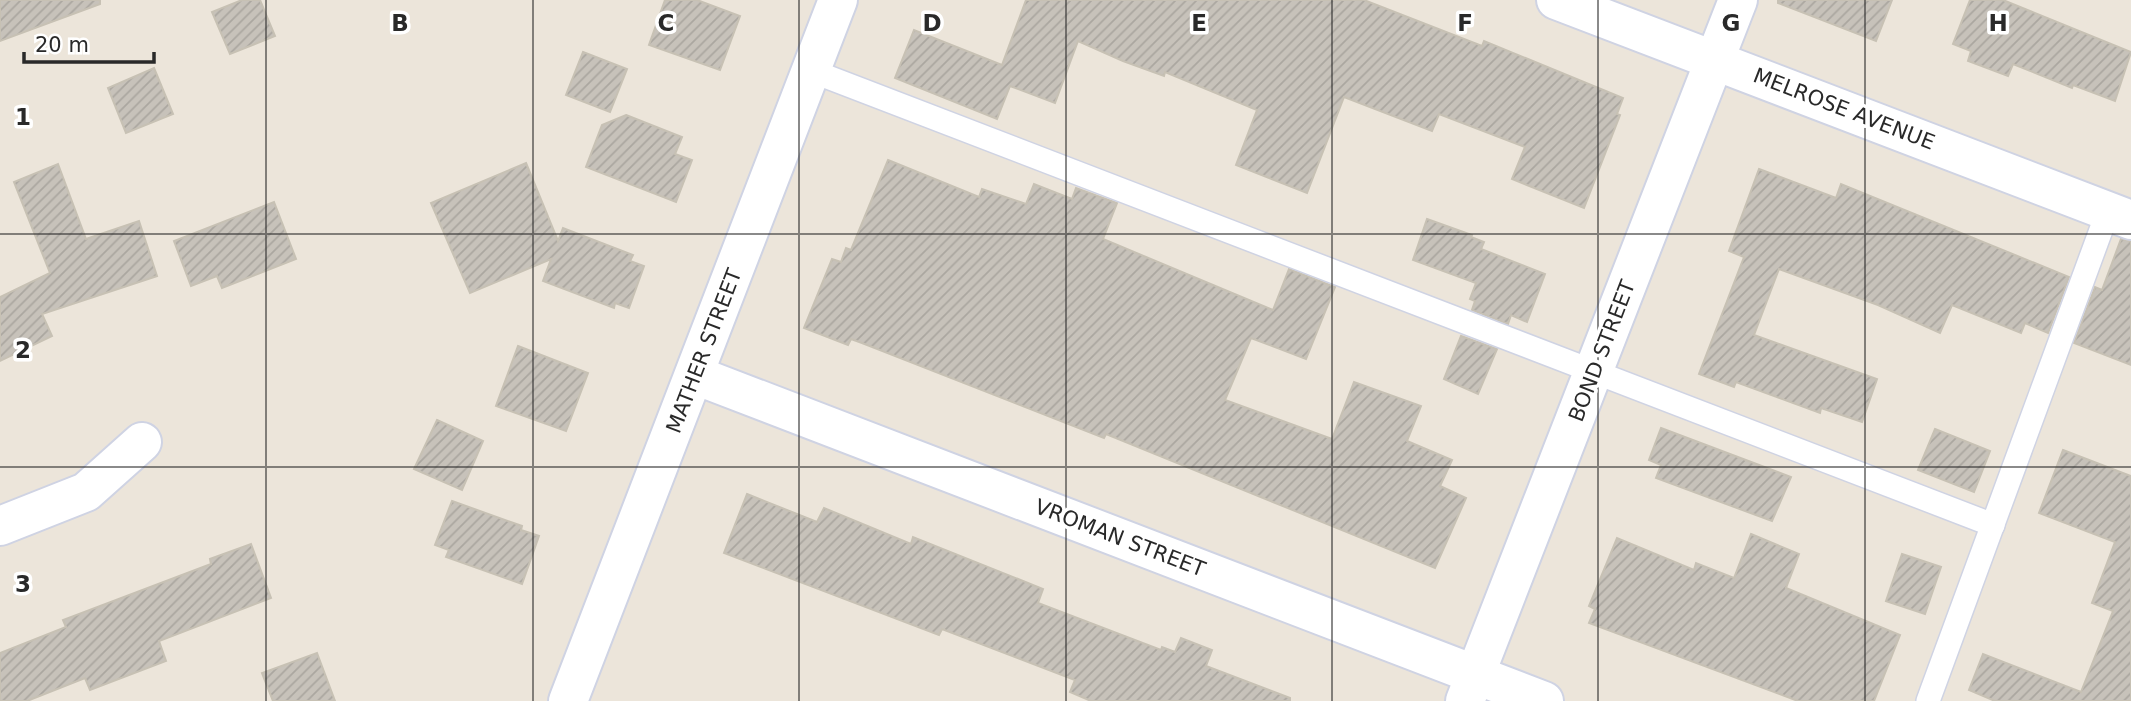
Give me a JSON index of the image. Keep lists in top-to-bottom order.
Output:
{
  "streets": {
    "street": [
      "MELROSE AVENUE",
      "MATHER STREET",
      "BOND STREET",
      "VROMAN STREET"
    ]
  },
  "crossings": [
    ["MELROSE AVENUE", "BOND STREET"],
    ["MATHER STREET", "VROMAN STREET"],
    ["BOND STREET", "VROMAN STREET"]
  ],
  "scale_bar": "20 m",
  "grid": {
    "columns": [
      "B",
      "C",
      "D",
      "E",
      "F",
      "G",
      "H"
    ],
    "rows": ["1", "2", "3"]
  }
}
